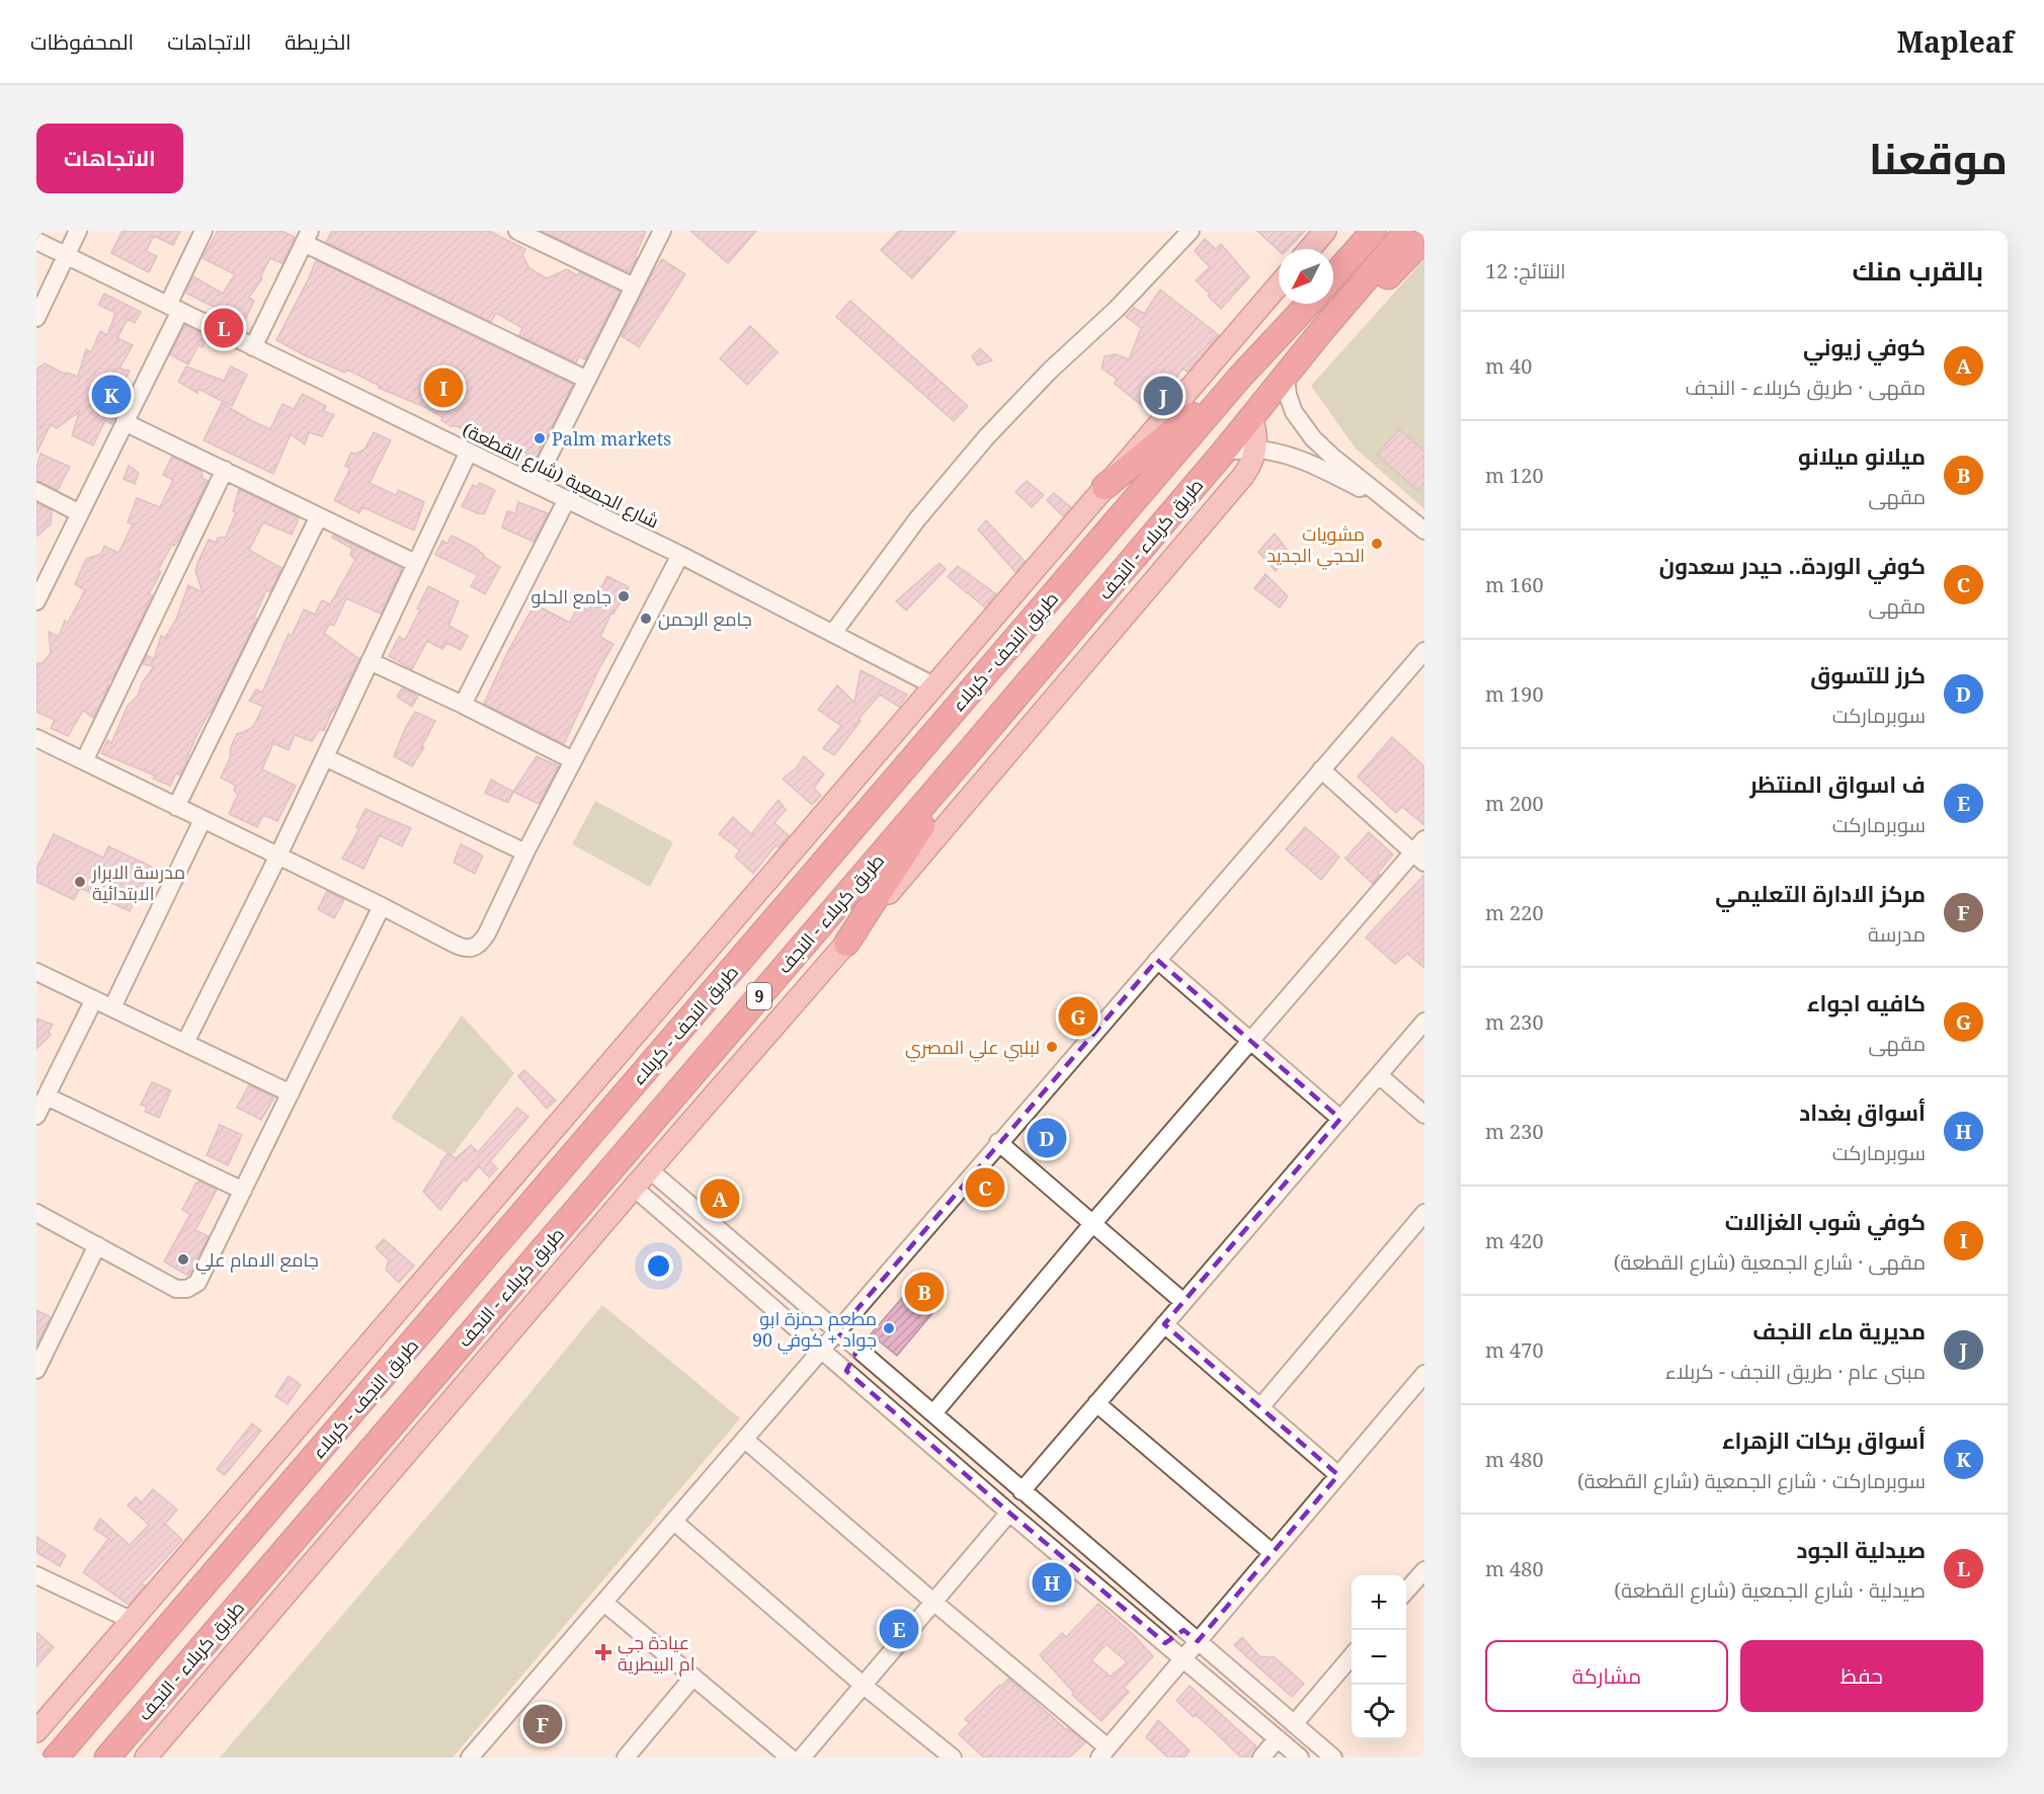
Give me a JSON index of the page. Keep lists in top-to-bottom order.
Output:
{
  "streets": {
    "highway": ["طريق کربلاء - النجف", "طريق النجف - کربلاء", "9"],
    "street": ["شارع الجمعية (شارع القطعة)"]
  },
  "places": {
    "other": [
      "Palm markets",
      "مشويات الحجي الجديد",
      "جامع الحلو",
      "جامع الرحمن",
      "مدرسة الابرار الابتدائية",
      "لبلبي علي المصري",
      "جامع الامام علي",
      "مطعم حمزة ابو جواد + كوفي 90"
    ],
    "health": ["عيادة جي ام البيطرية"]
  },
  "north": "bottom left",
  "page": {
    "header": "Mapleaf",
    "nav": ["الخريطة", "الاتجاهات", "المحفوظات"],
    "title": "موقعنا",
    "buttons": [
      "الاتجاهات",
      ["حفظ", "مشاركة"]
    ],
    "heading": ["بالقرب منك", "النتائج: 12"],
    "pins": [
      "L",
      "I",
      "K",
      "J",
      "G",
      "D",
      "C",
      "A",
      "B",
      "H",
      "E",
      "F"
    ],
    "list": [
      {
        "mark": "A",
        "name": "كوفي زيوني",
        "note": "مقهى · طريق کربلاء - النجف",
        "value": "40 m"
      },
      {
        "mark": "B",
        "name": "ميلانو ميلانو",
        "note": "مقهى",
        "value": "120 m"
      },
      {
        "mark": "C",
        "name": "كوفي الوردة.. حيدر سعدون",
        "note": "مقهى",
        "value": "160 m"
      },
      {
        "mark": "D",
        "name": "كرز للتسوق",
        "note": "سوبرماركت",
        "value": "190 m"
      },
      {
        "mark": "E",
        "name": "ف اسواق المنتظر",
        "note": "سوبرماركت",
        "value": "200 m"
      },
      {
        "mark": "F",
        "name": "مركز الادارة التعليمي",
        "note": "مدرسة",
        "value": "220 m"
      },
      {
        "mark": "G",
        "name": "كافيه اجواء",
        "note": "مقهى",
        "value": "230 m"
      },
      {
        "mark": "H",
        "name": "أسواق بغداد",
        "note": "سوبرماركت",
        "value": "230 m"
      },
      {
        "mark": "I",
        "name": "كوفي شوب الغزالات",
        "note": "مقهى · شارع الجمعية (شارع القطعة)",
        "value": "420 m"
      },
      {
        "mark": "J",
        "name": "مديرية ماء النجف",
        "note": "مبنى عام · طريق النجف - کربلاء",
        "value": "470 m"
      },
      {
        "mark": "K",
        "name": "أسواق بركات الزهراء",
        "note": "سوبرماركت · شارع الجمعية (شارع القطعة)",
        "value": "480 m"
      },
      {
        "mark": "L",
        "name": "صيدلية الجود",
        "note": "صيدلية · شارع الجمعية (شارع القطعة)",
        "value": "480 m"
      }
    ],
    "map_buttons": ["+", "−"]
  }
}
